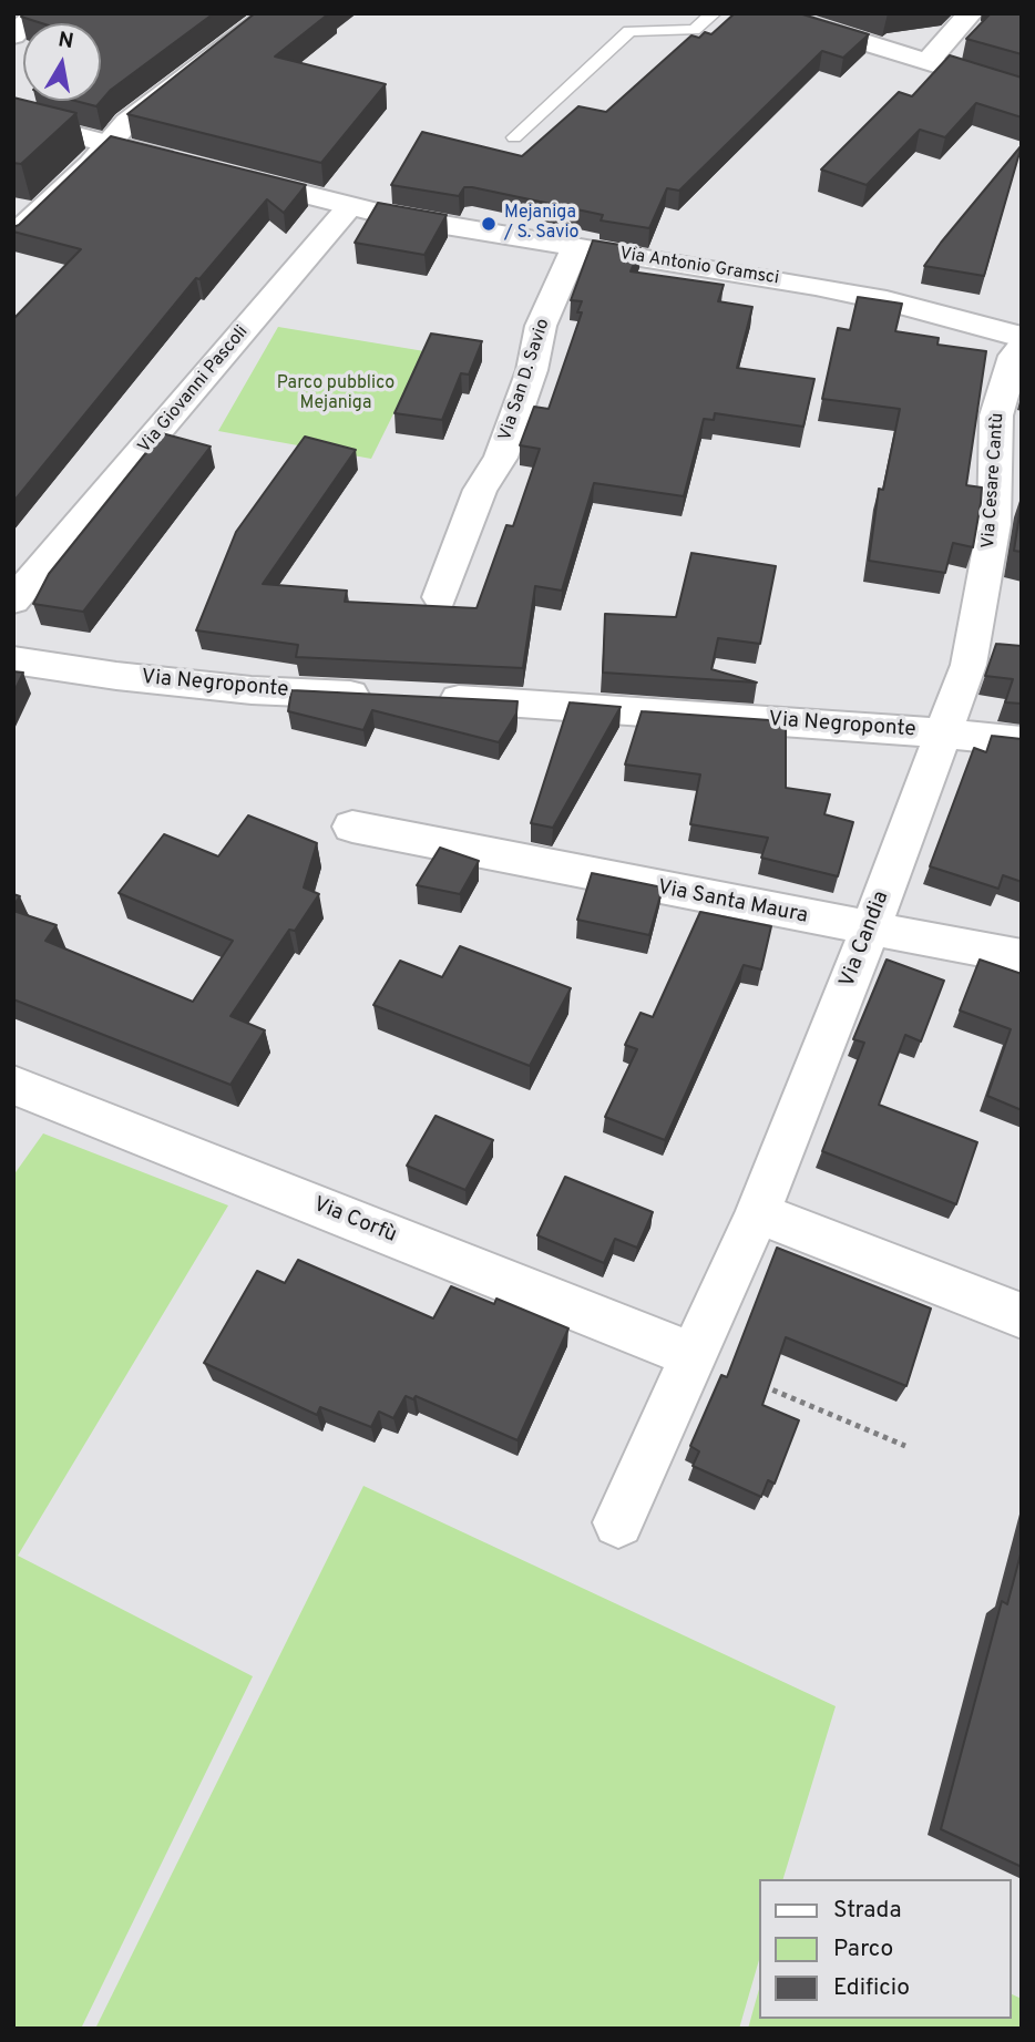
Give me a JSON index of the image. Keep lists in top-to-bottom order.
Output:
{
  "streets": {
    "street": [
      "Via Antonio Gramsci",
      "Via San D. Savio",
      "Via Giovanni Pascoli",
      "Via Cesare Cantù",
      "Via Negroponte",
      "Via Santa Maura",
      "Via Candia",
      "Via Corfù"
    ]
  },
  "crossings": [
    ["Via Antonio Gramsci", "Via San D. Savio"],
    ["Via Antonio Gramsci", "Via Giovanni Pascoli"],
    ["Via Cesare Cantù", "Via Candia"],
    ["Via Negroponte", "Via Candia"],
    ["Via Santa Maura", "Via Candia"],
    ["Via Candia", "Via Corfù"]
  ],
  "parks": ["Parco pubblico Mejaniga"],
  "places": ["Mejaniga / S. Savio"],
  "legend": ["Strada", "Parco", "Edificio"],
  "north": "top"
}
